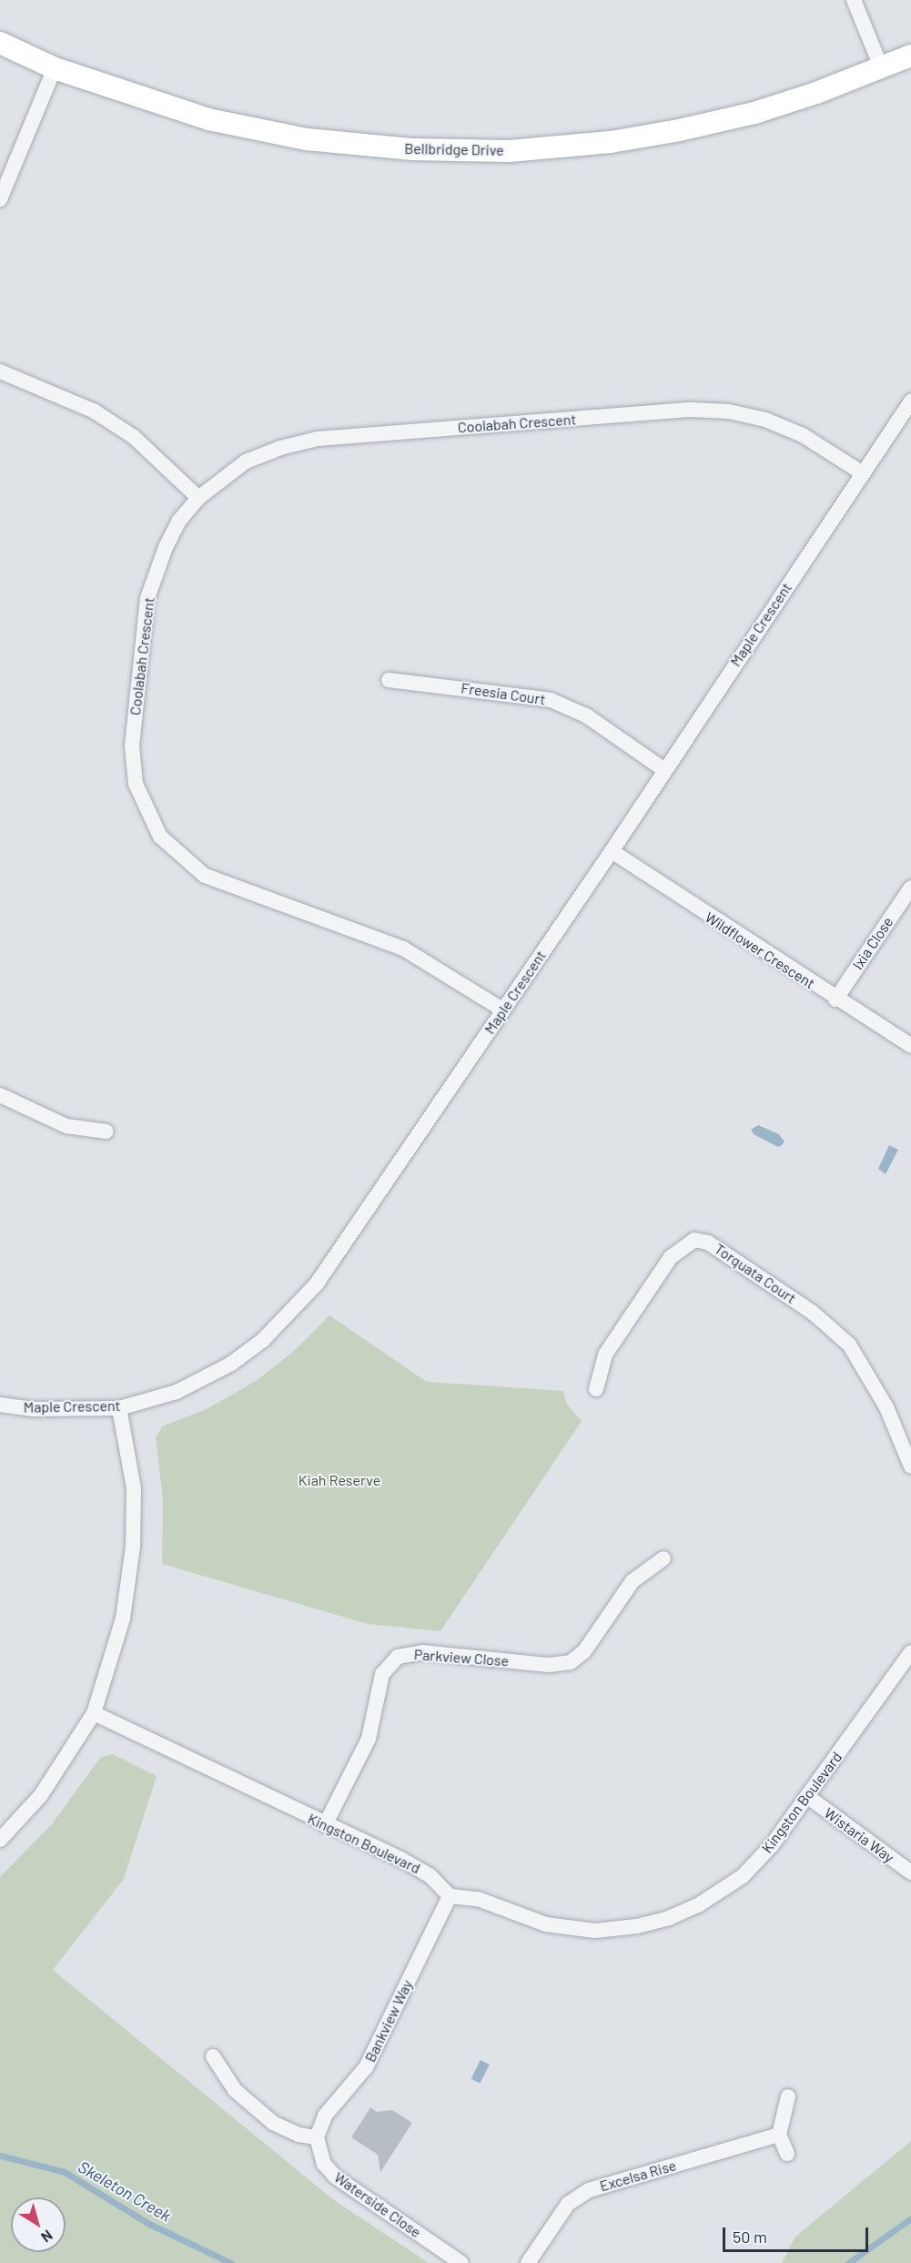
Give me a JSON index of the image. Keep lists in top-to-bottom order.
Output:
{
  "streets": {
    "street": [
      "Bellbridge Drive",
      "Coolabah Crescent",
      "Maple Crescent",
      "Freesia Court",
      "Ixia Close",
      "Wildflower Crescent",
      "Torquata Court",
      "Parkview Close",
      "Kingston Boulevard",
      "Wistaria Way",
      "Bankview Way",
      "Excelsa Rise",
      "Waterside Close"
    ]
  },
  "crossings": [
    ["Coolabah Crescent", "Maple Crescent"],
    ["Maple Crescent", "Freesia Court"],
    ["Maple Crescent", "Wildflower Crescent"],
    ["Ixia Close", "Wildflower Crescent"],
    ["Parkview Close", "Kingston Boulevard"],
    ["Kingston Boulevard", "Wistaria Way"],
    ["Kingston Boulevard", "Bankview Way"],
    ["Bankview Way", "Waterside Close"]
  ],
  "water": ["Skeleton Creek"],
  "parks": ["Kiah Reserve"],
  "scale_bar": "50 m",
  "north": "bottom right"
}
